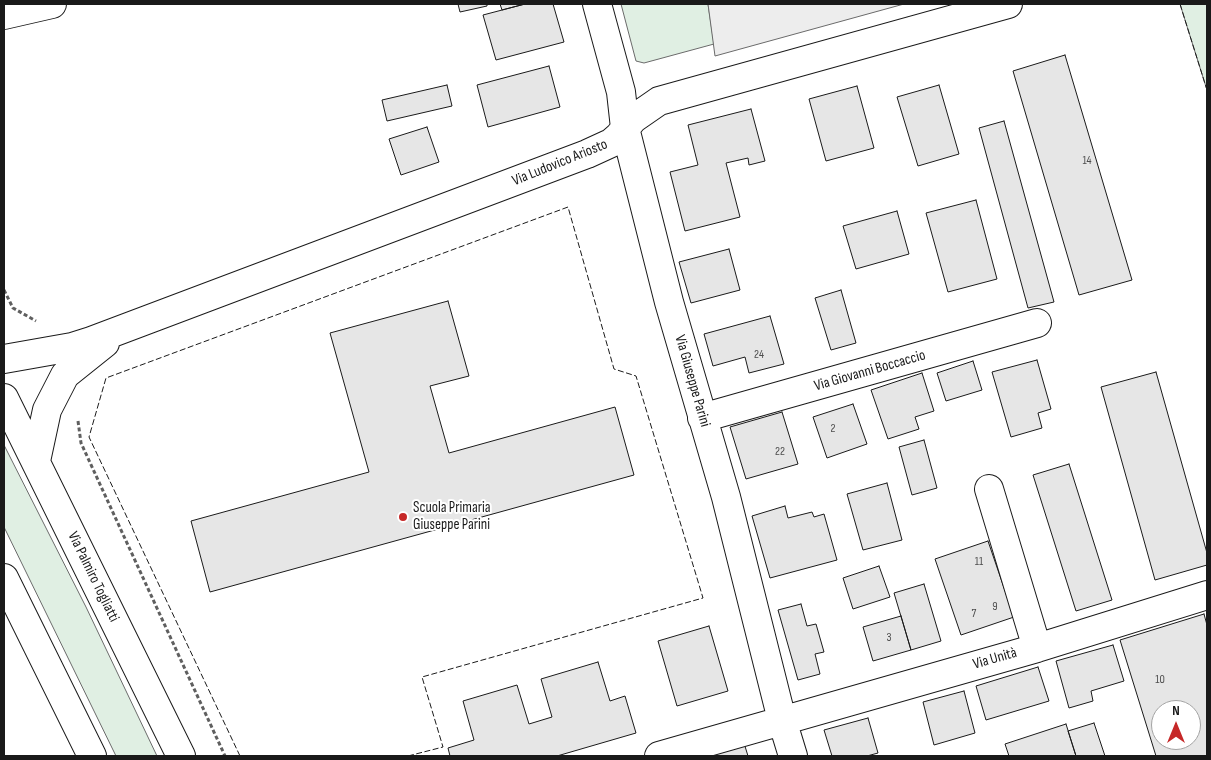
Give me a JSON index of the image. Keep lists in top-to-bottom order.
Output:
{
  "streets": {
    "street": [
      "Via Ludovico Ariosto",
      "Via Giovanni Boccaccio",
      "Via Giuseppe Parini",
      "Via Palmiro Togliatti",
      "Via Unità"
    ]
  },
  "crossings": [
    ["Via Ludovico Ariosto", "Via Giuseppe Parini"],
    ["Via Ludovico Ariosto", "Via Palmiro Togliatti"],
    ["Via Giovanni Boccaccio", "Via Giuseppe Parini"],
    ["Via Giuseppe Parini", "Via Unità"]
  ],
  "places": ["Scuola Primaria Giuseppe Parini"],
  "house_numbers": [
    "14",
    "24",
    "2",
    "22",
    "11",
    "9",
    "7",
    "3",
    "10"
  ],
  "north": "top"
}
